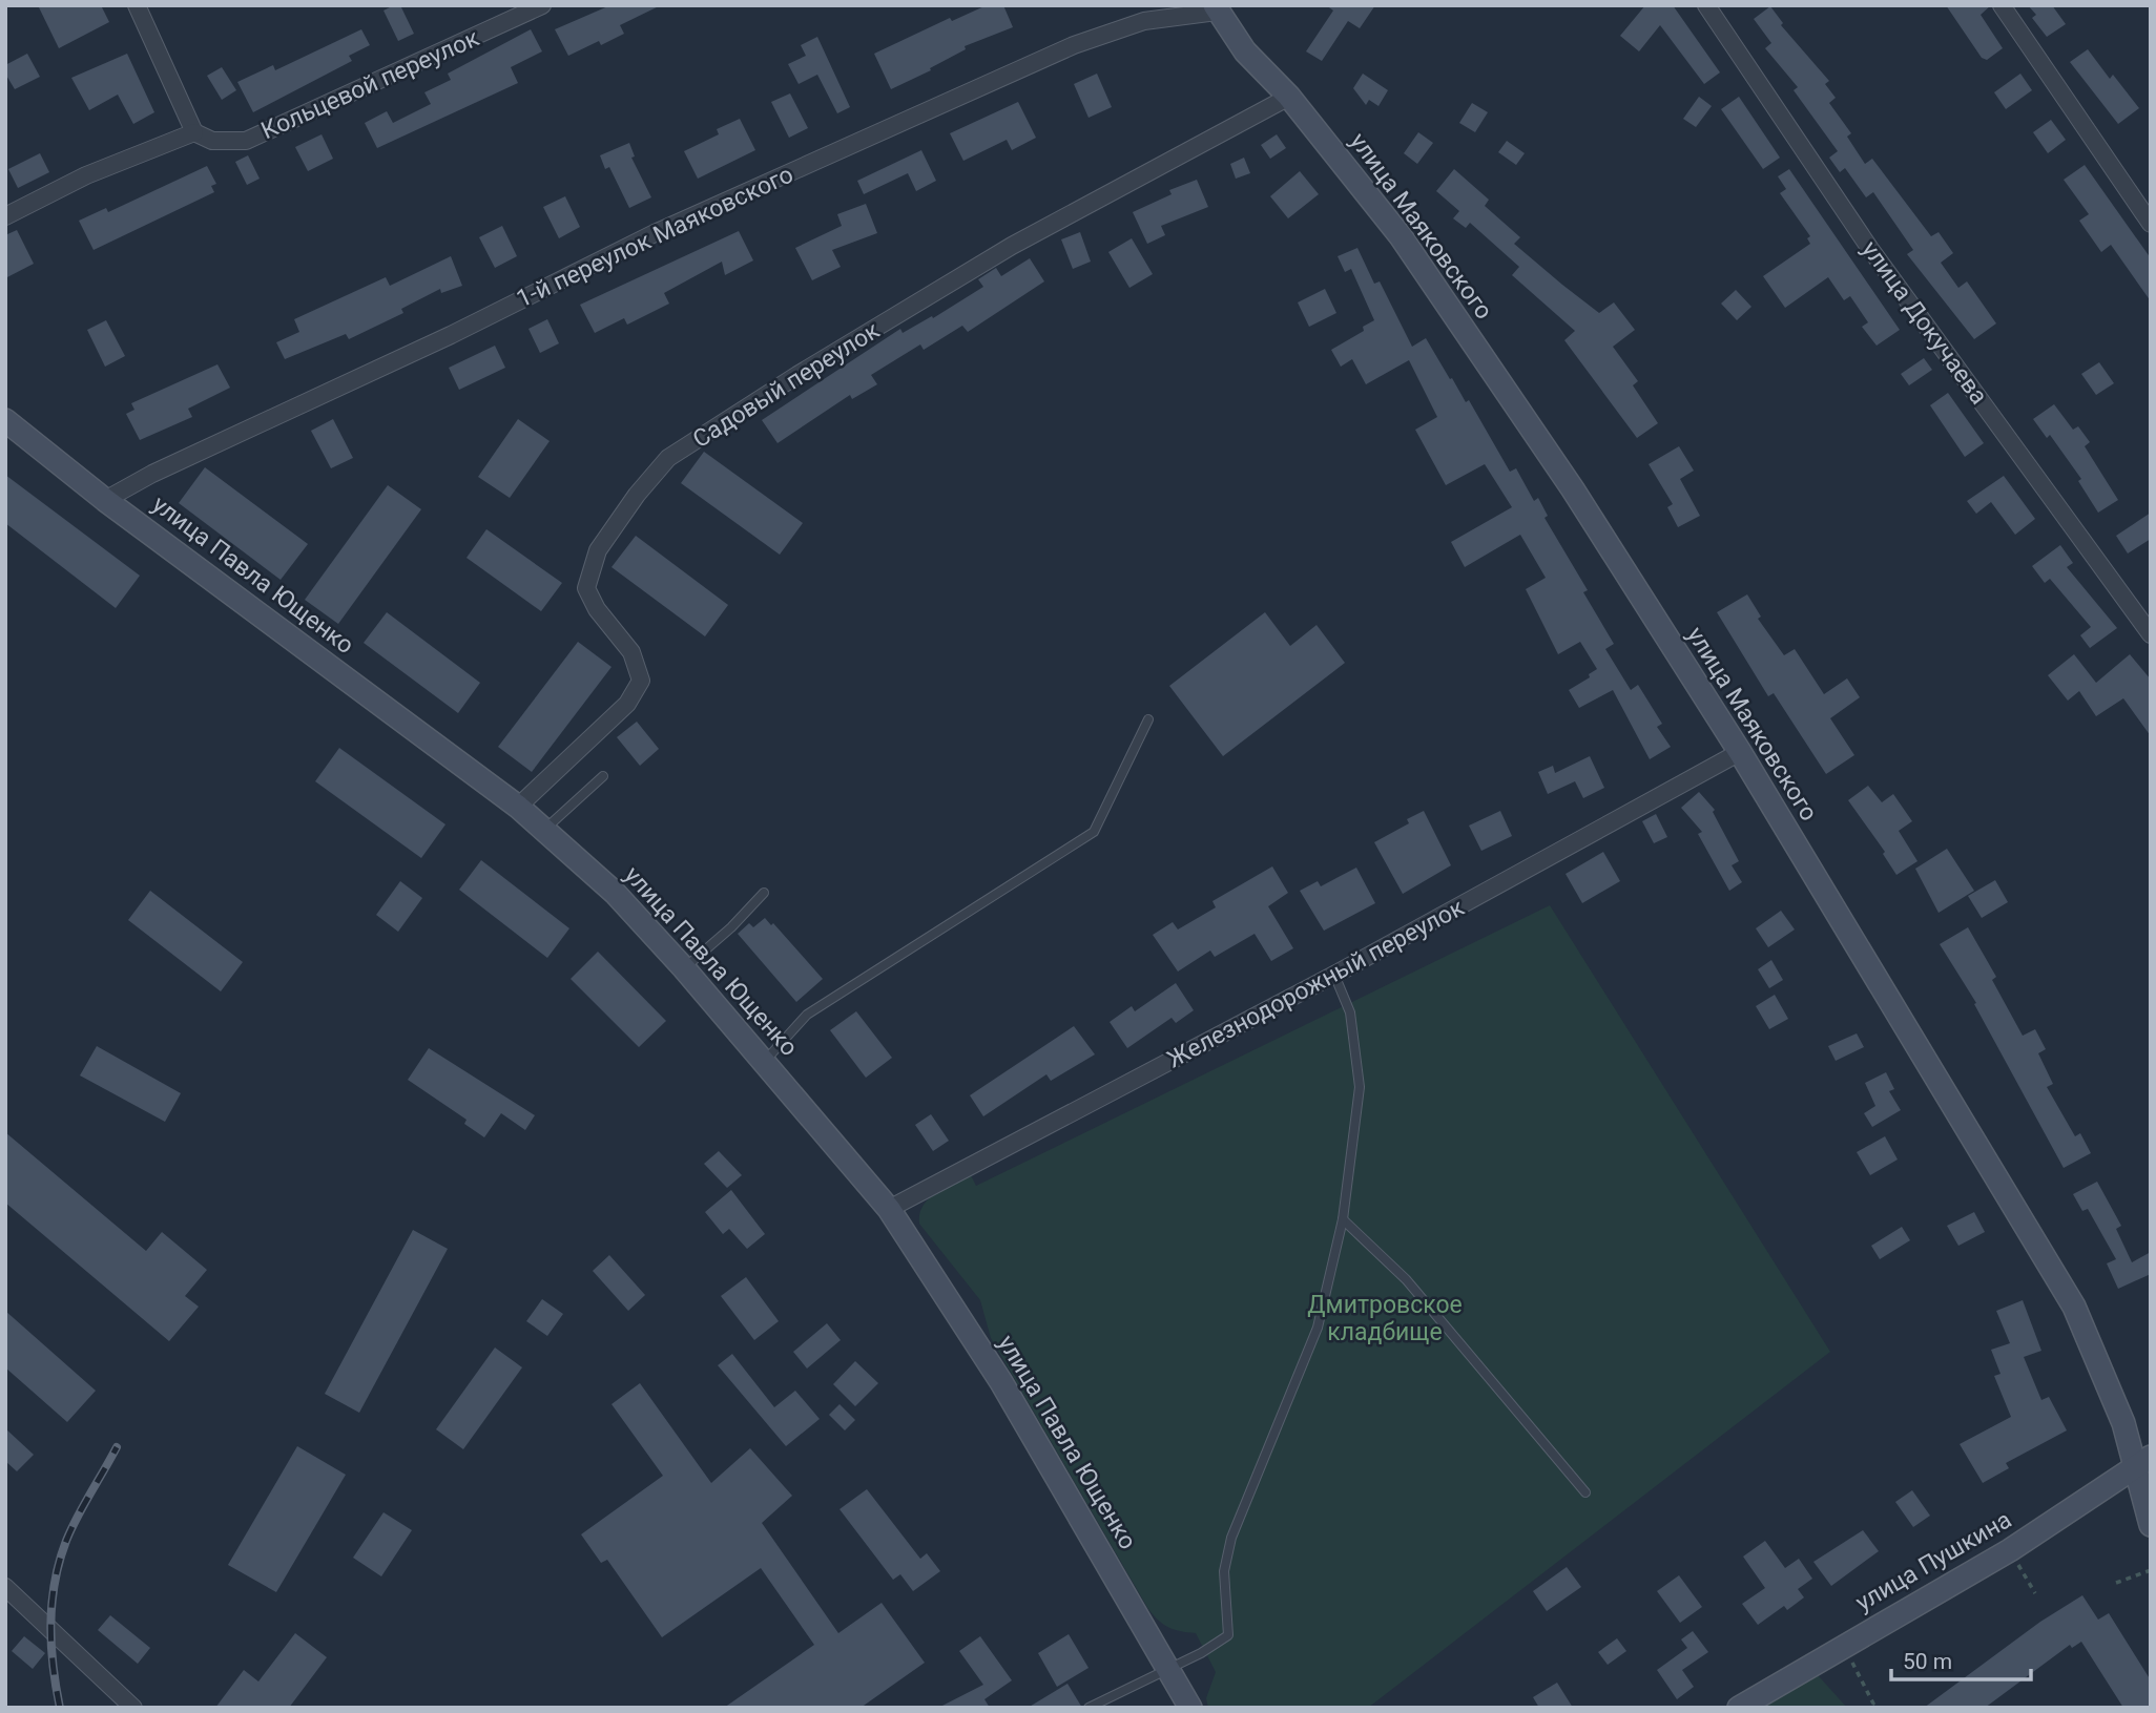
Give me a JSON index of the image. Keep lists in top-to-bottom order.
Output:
{
  "streets": {
    "street": [
      "Кольцевой переулок",
      "улица Маяковского",
      "1-й переулок Маяковского",
      "улица Докучаева",
      "Садовый переулок",
      "улица Павла Ющенко",
      "Железнодорожный переулок",
      "улица Пушкина"
    ]
  },
  "crossings": [
    ["улица Маяковского", "1-й переулок Маяковского"],
    ["улица Маяковского", "Садовый переулок"],
    ["улица Маяковского", "Железнодорожный переулок"],
    ["улица Маяковского", "улица Пушкина"],
    ["1-й переулок Маяковского", "улица Павла Ющенко"],
    ["Садовый переулок", "улица Павла Ющенко"],
    ["улица Павла Ющенко", "Железнодорожный переулок"]
  ],
  "parks": ["Дмитровское кладбище"],
  "scale_bar": "50 m"
}
